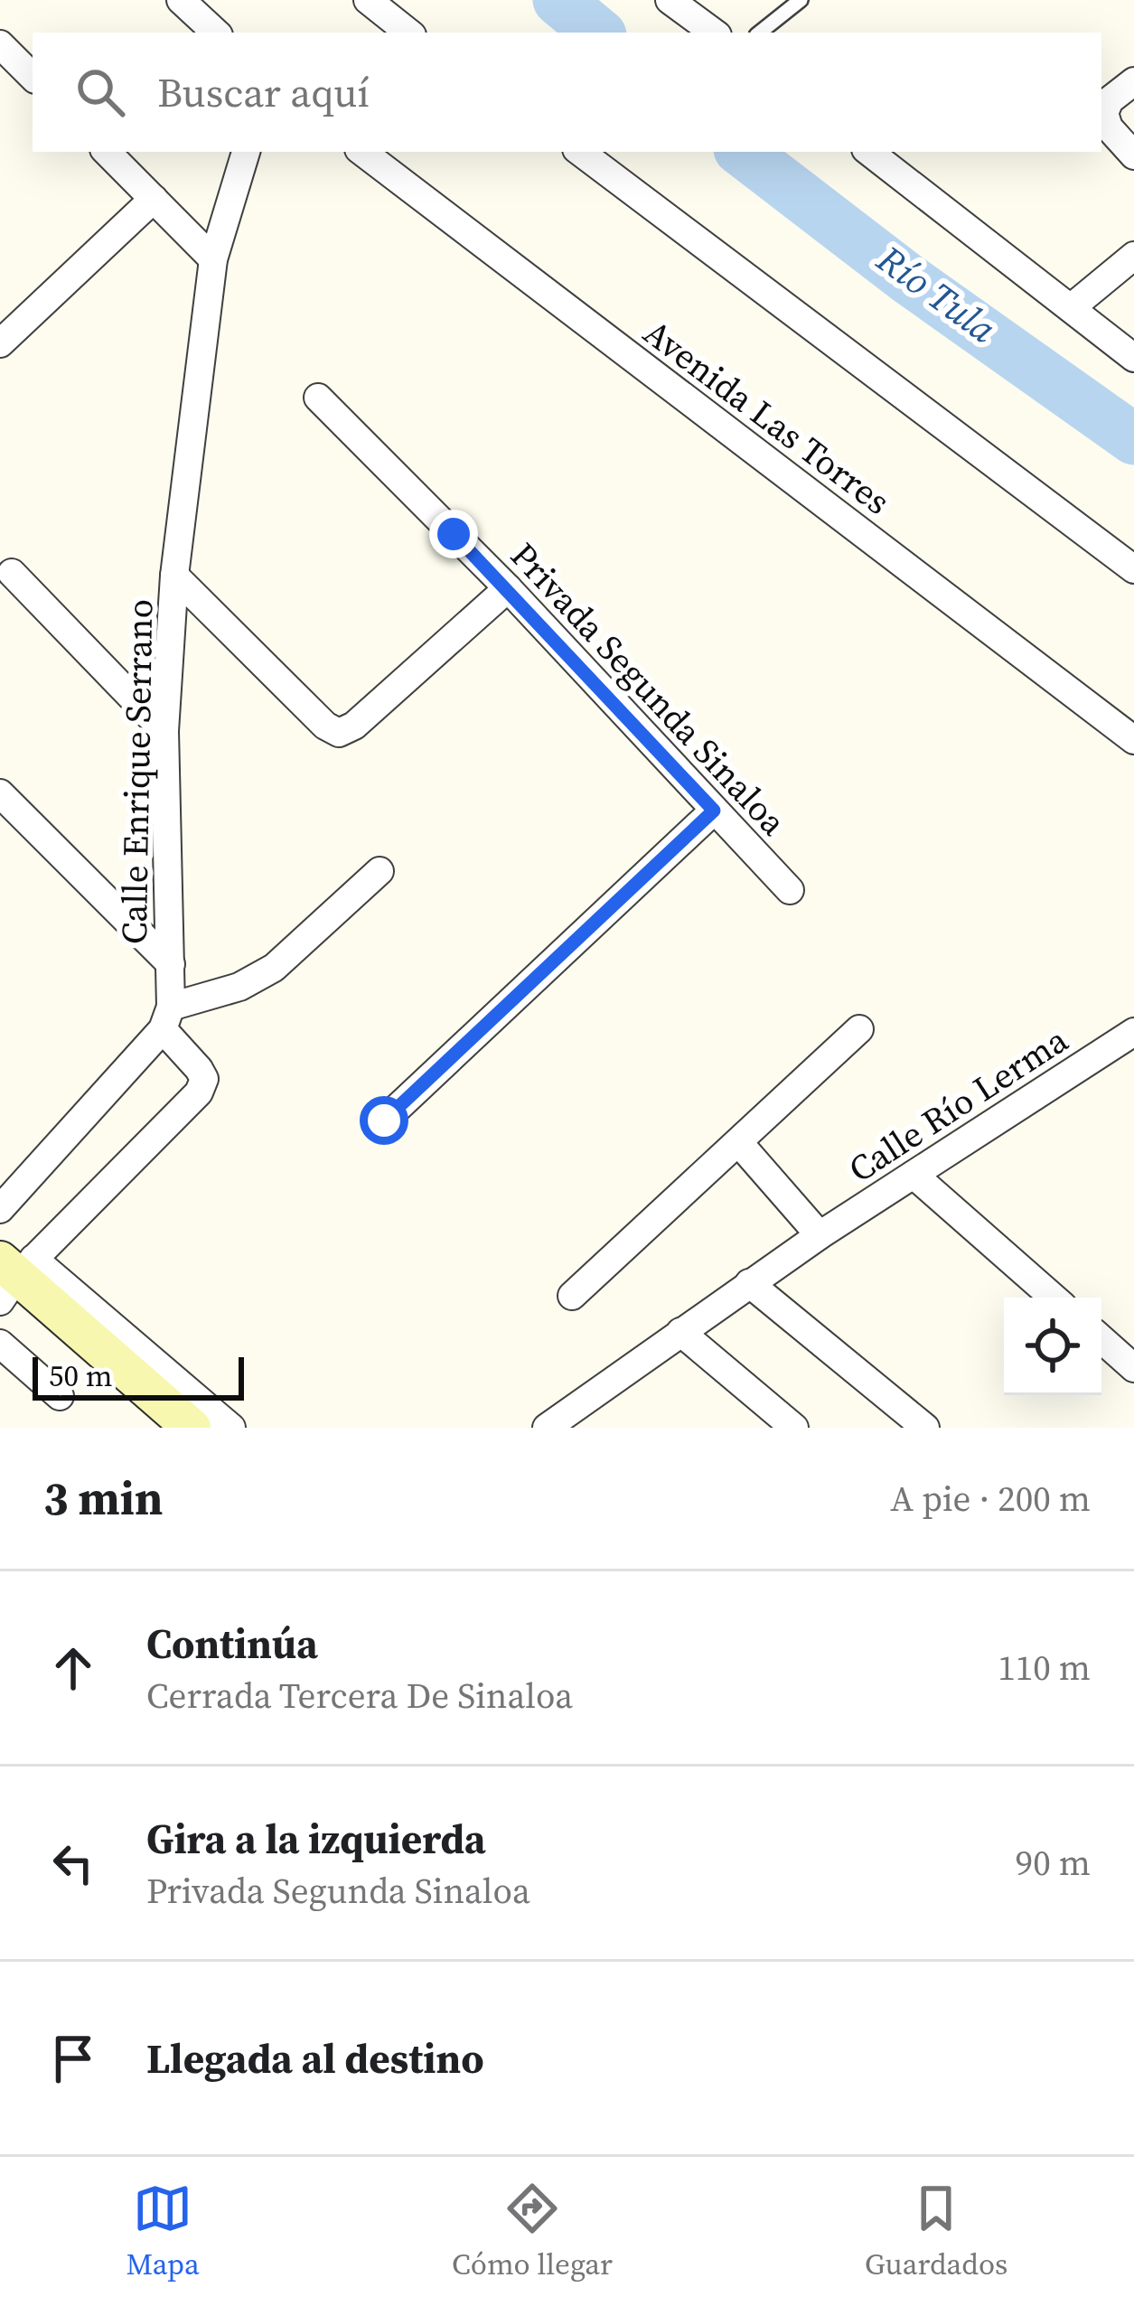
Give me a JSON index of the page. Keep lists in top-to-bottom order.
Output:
{
  "streets": {
    "street": [
      "Avenida Las Torres",
      "Privada Segunda Sinaloa",
      "Calle Enrique Serrano",
      "Calle Río Lerma"
    ]
  },
  "water": ["Río Tula"],
  "scale_bar": "50 m",
  "page": {
    "search": "Buscar aquí",
    "scale": "50 m",
    "heading": ["3 min", "A pie · 200 m"],
    "list": [
      ["Continúa", "Cerrada Tercera De Sinaloa", "110 m"],
      ["Gira a la izquierda", "Privada Segunda Sinaloa", "90 m"],
      "Llegada al destino"
    ],
    "nav": ["Mapa", "Cómo llegar", "Guardados"]
  }
}
